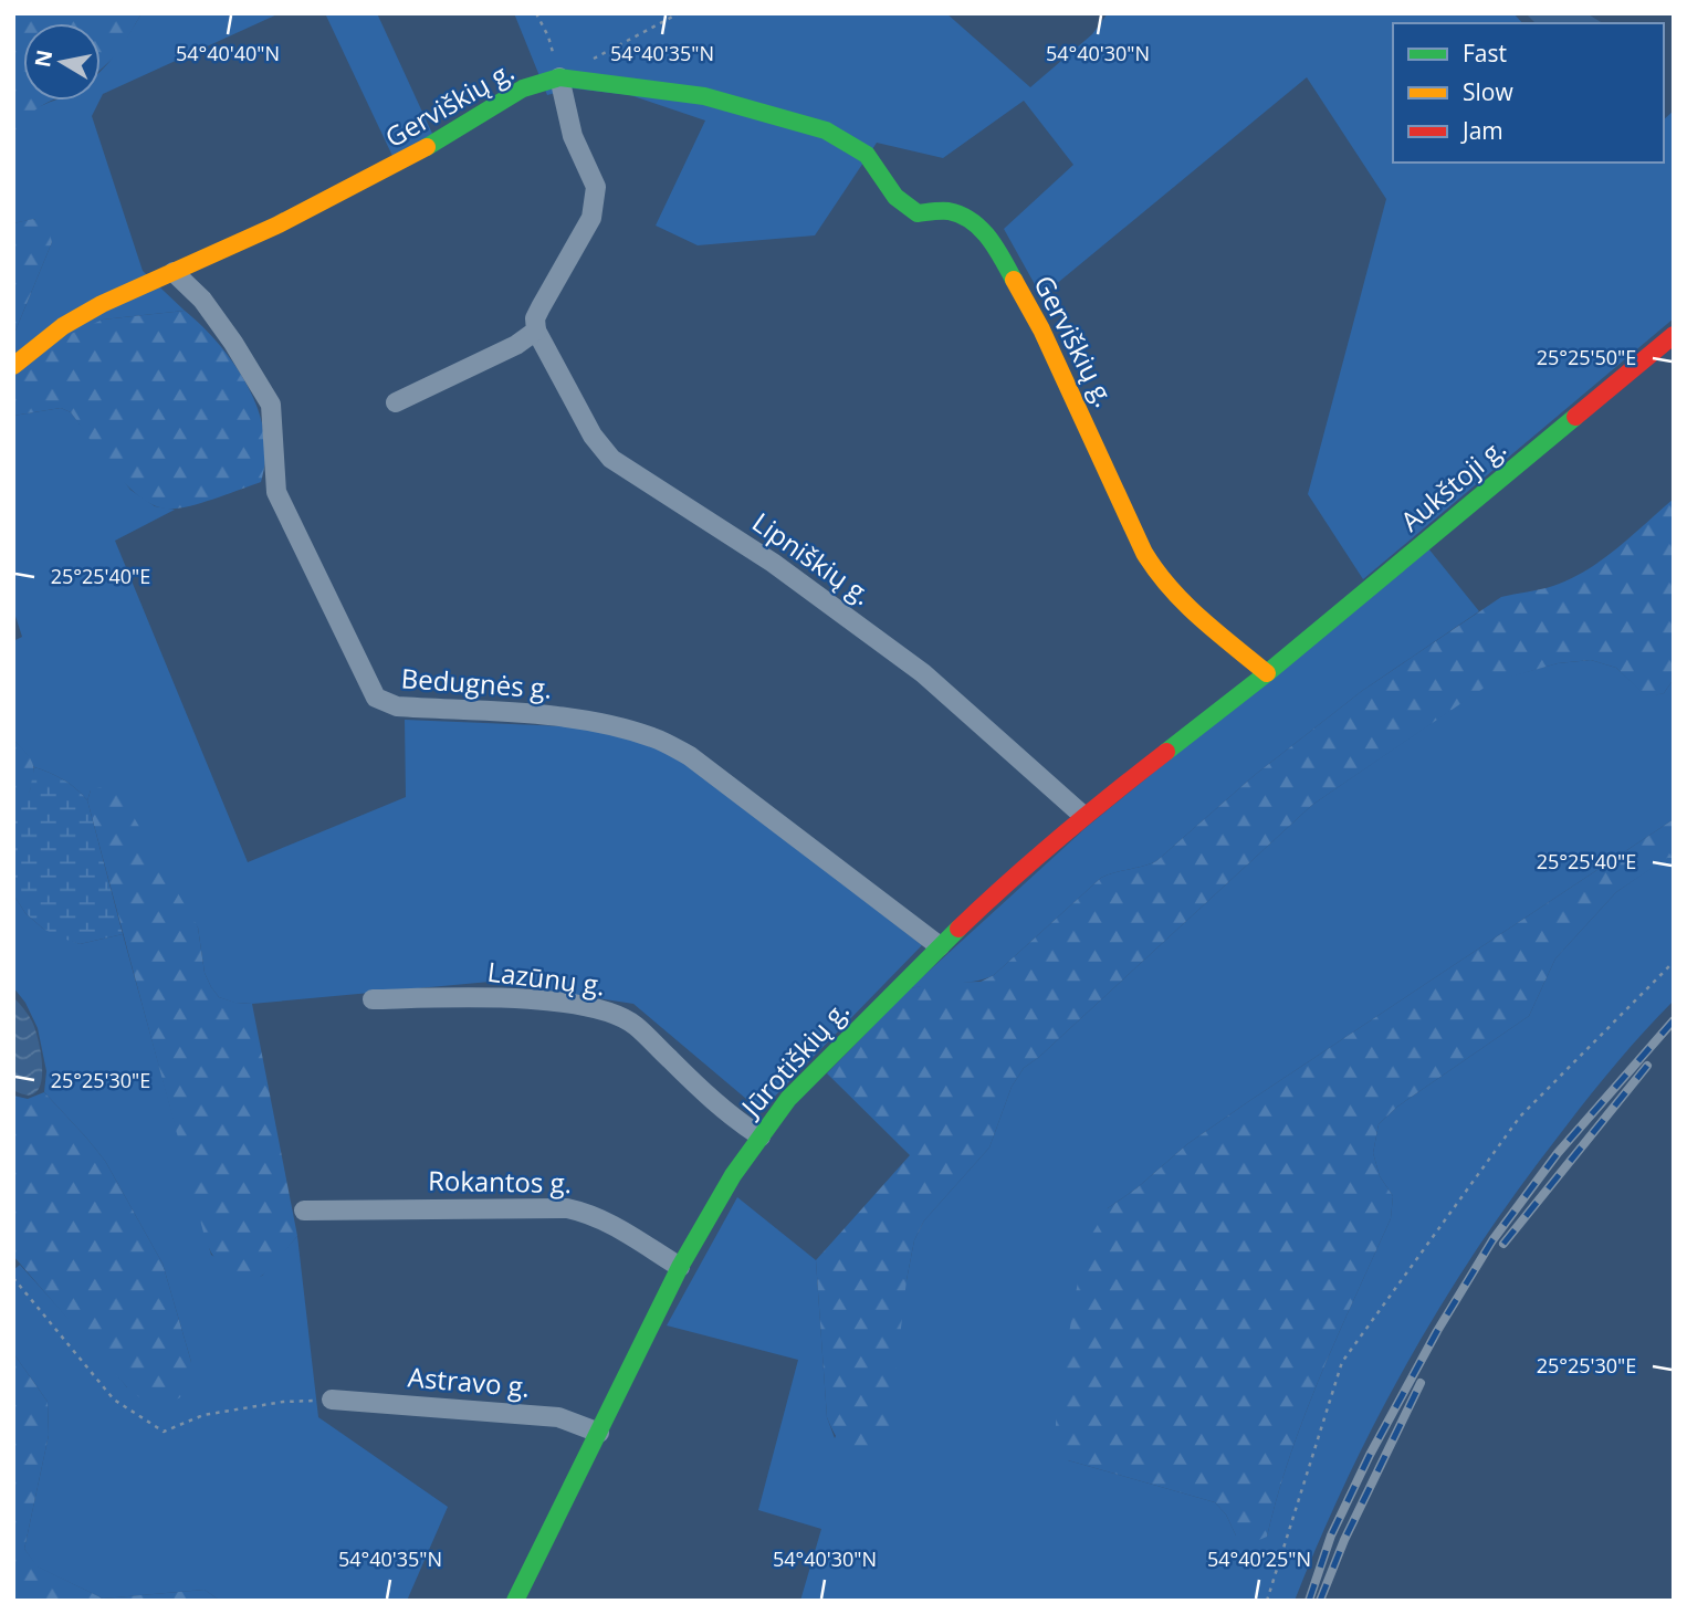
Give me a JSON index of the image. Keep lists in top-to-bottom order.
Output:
{
  "streets": {
    "street": [
      "Gerviškių g.",
      "Aukštoji g.",
      "Lipniškių g.",
      "Bedugnės g.",
      "Lazūnų g.",
      "Jūrotiškių g.",
      "Rokantos g.",
      "Astravo g."
    ]
  },
  "crossings": [
    ["Gerviškių g.", "Aukštoji g."],
    ["Gerviškių g.", "Bedugnės g."],
    ["Gerviškių g.", "Jūrotiškių g."],
    ["Aukštoji g.", "Jūrotiškių g."],
    ["Lipniškių g.", "Jūrotiškių g."],
    ["Bedugnės g.", "Jūrotiškių g."],
    ["Lazūnų g.", "Jūrotiškių g."],
    ["Jūrotiškių g.", "Rokantos g."],
    ["Jūrotiškių g.", "Astravo g."]
  ],
  "legend": ["Fast", "Slow", "Jam"],
  "north": "left",
  "coordinates": [
    "54°40'40\"N",
    "54°40'35\"N",
    "54°40'30\"N",
    "25°25'50\"E",
    "25°25'40\"E",
    "25°25'30\"E",
    "54°40'25\"N"
  ]
}
